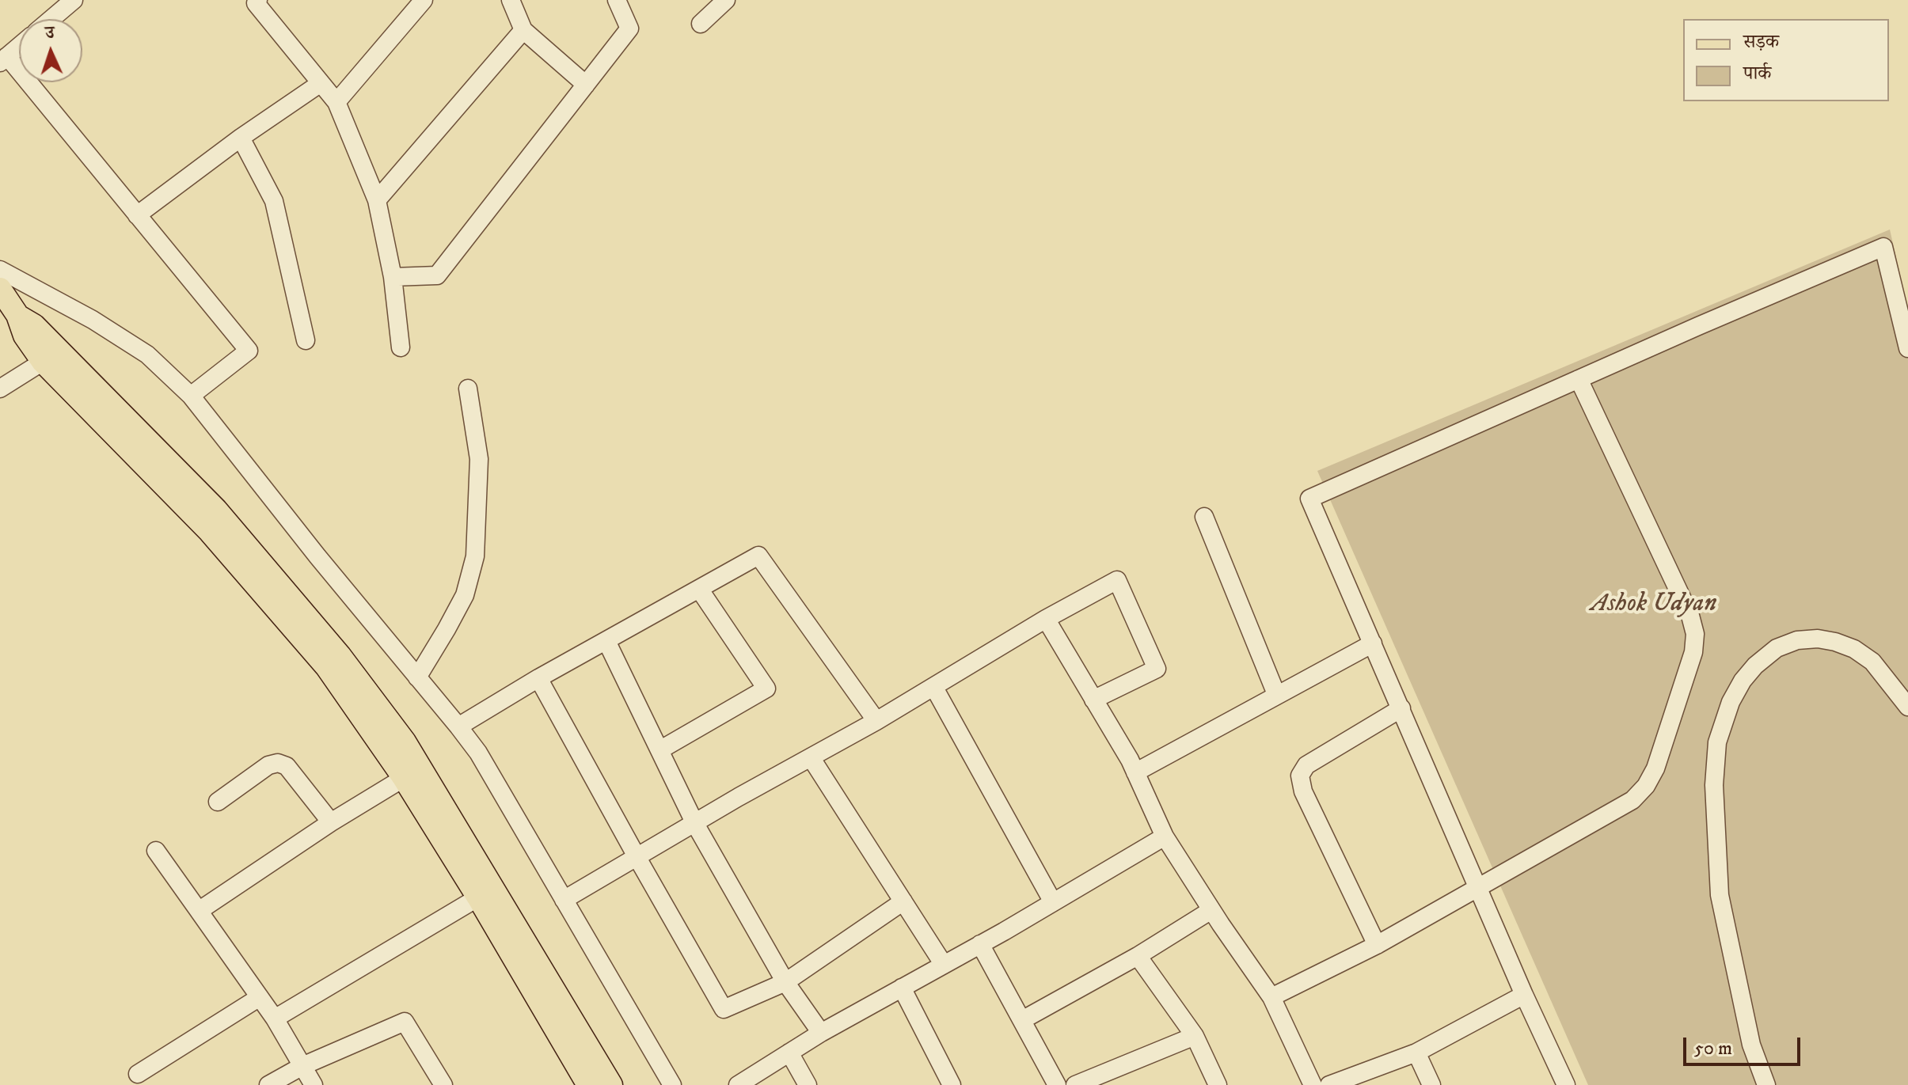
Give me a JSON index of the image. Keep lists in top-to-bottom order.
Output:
{
  "parks": ["Ashok Udyan"],
  "legend": ["सड़क", "पार्क"],
  "scale_bar": "50 m",
  "north": "top"
}
